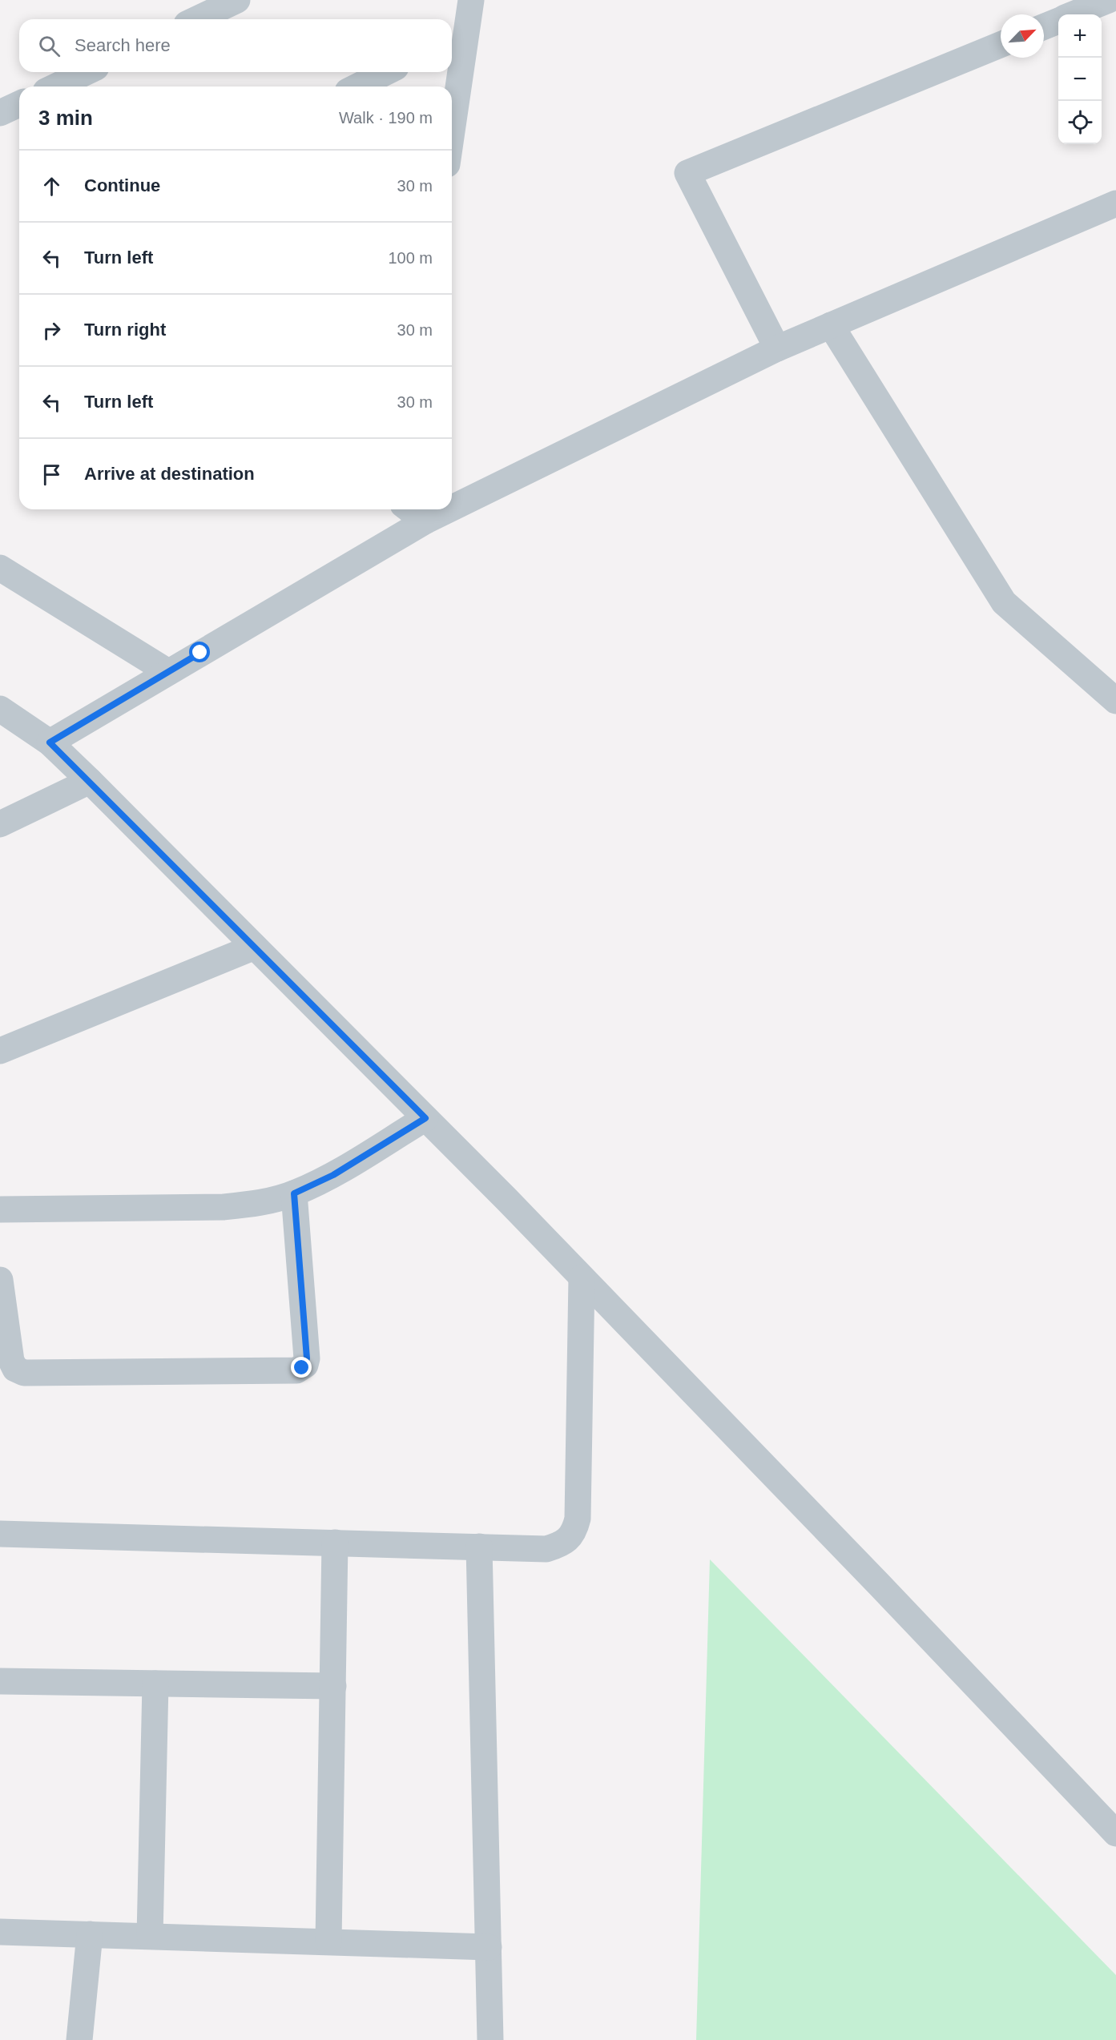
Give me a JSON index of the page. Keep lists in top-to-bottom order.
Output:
{
  "north": "top right",
  "page": {
    "map_buttons": ["+", "−"],
    "search": "Search here",
    "heading": ["3 min", "Walk · 190 m"],
    "list": [
      ["Continue", "30 m"],
      ["Turn left", "100 m"],
      ["Turn right", "30 m"],
      ["Turn left", "30 m"],
      "Arrive at destination"
    ]
  }
}
